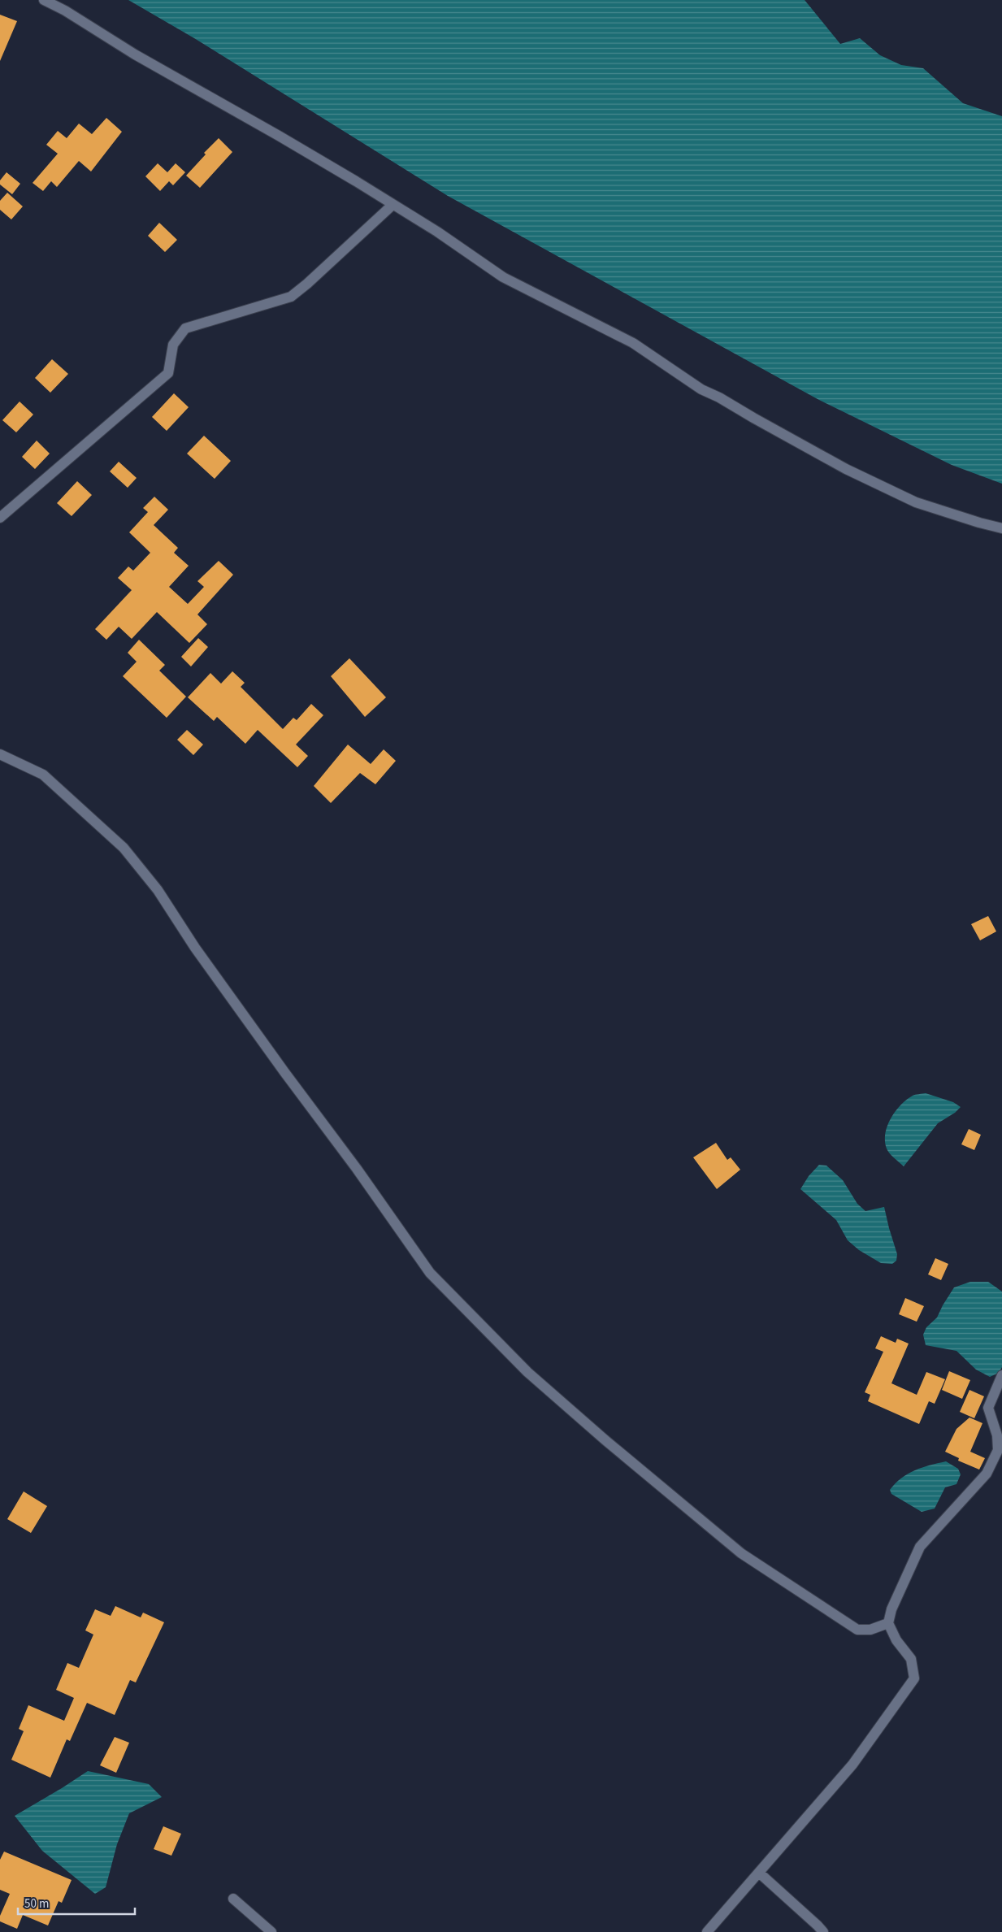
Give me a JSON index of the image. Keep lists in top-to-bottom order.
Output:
{
  "scale_bar": "50 m"
}
